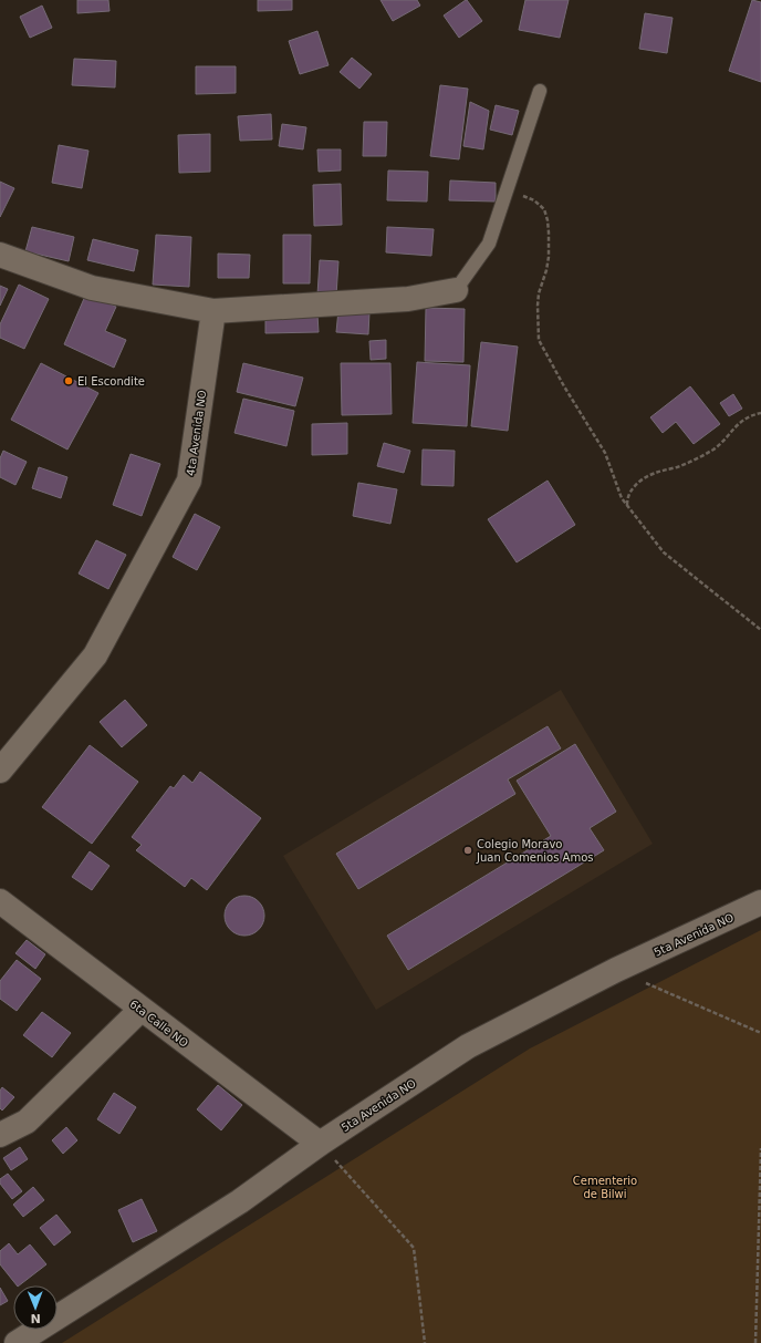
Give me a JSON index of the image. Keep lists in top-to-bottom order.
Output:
{
  "streets": {
    "street": ["4ta Avenida NO", "5ta Avenida NO", "6ta Calle NO"]
  },
  "crossings": [
    ["5ta Avenida NO", "6ta Calle NO"]
  ],
  "parks": ["Cementerio de Bilwi"],
  "places": ["El Escondite", "Colegio Moravo Juan Comenios Amos"],
  "north": "bottom"
}
